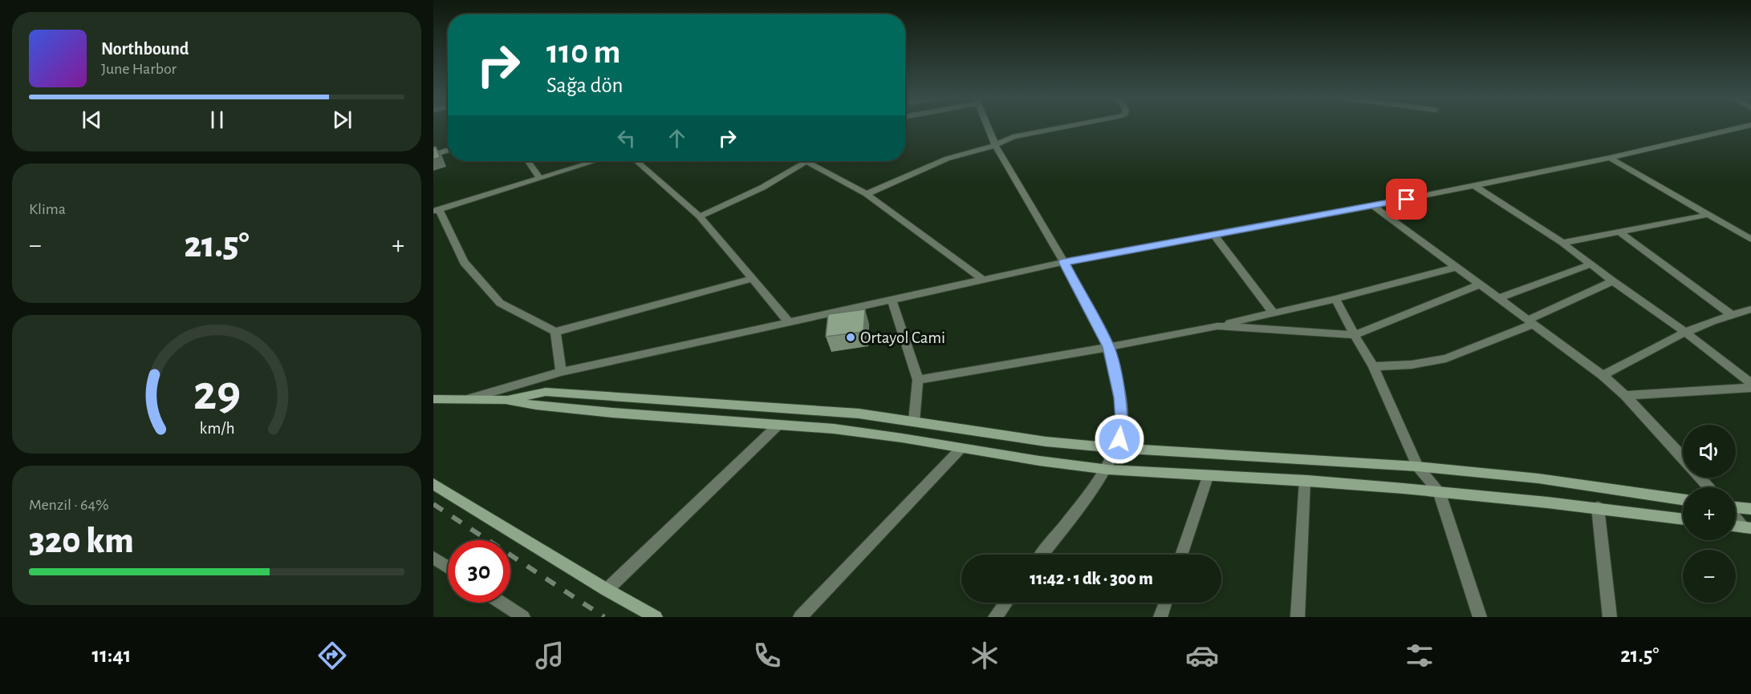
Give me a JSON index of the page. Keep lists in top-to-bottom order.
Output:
{
  "places": ["Ortayol Cami"],
  "page": {
    "turn": ["110 m", "Sağa dön"],
    "song": ["Northbound", "June Harbor"],
    "tile": [
      "Klima",
      ["Menzil · 64%", "320 km"]
    ],
    "heat": ["−", "21.5°", "+"],
    "map_buttons": ["+", "−"],
    "limit": "30",
    "trip": "11:42 · 1 dk · 300 m",
    "tabs": ["11:41", "21.5°"],
    "gauge": ["29", "km/h"]
  }
}
